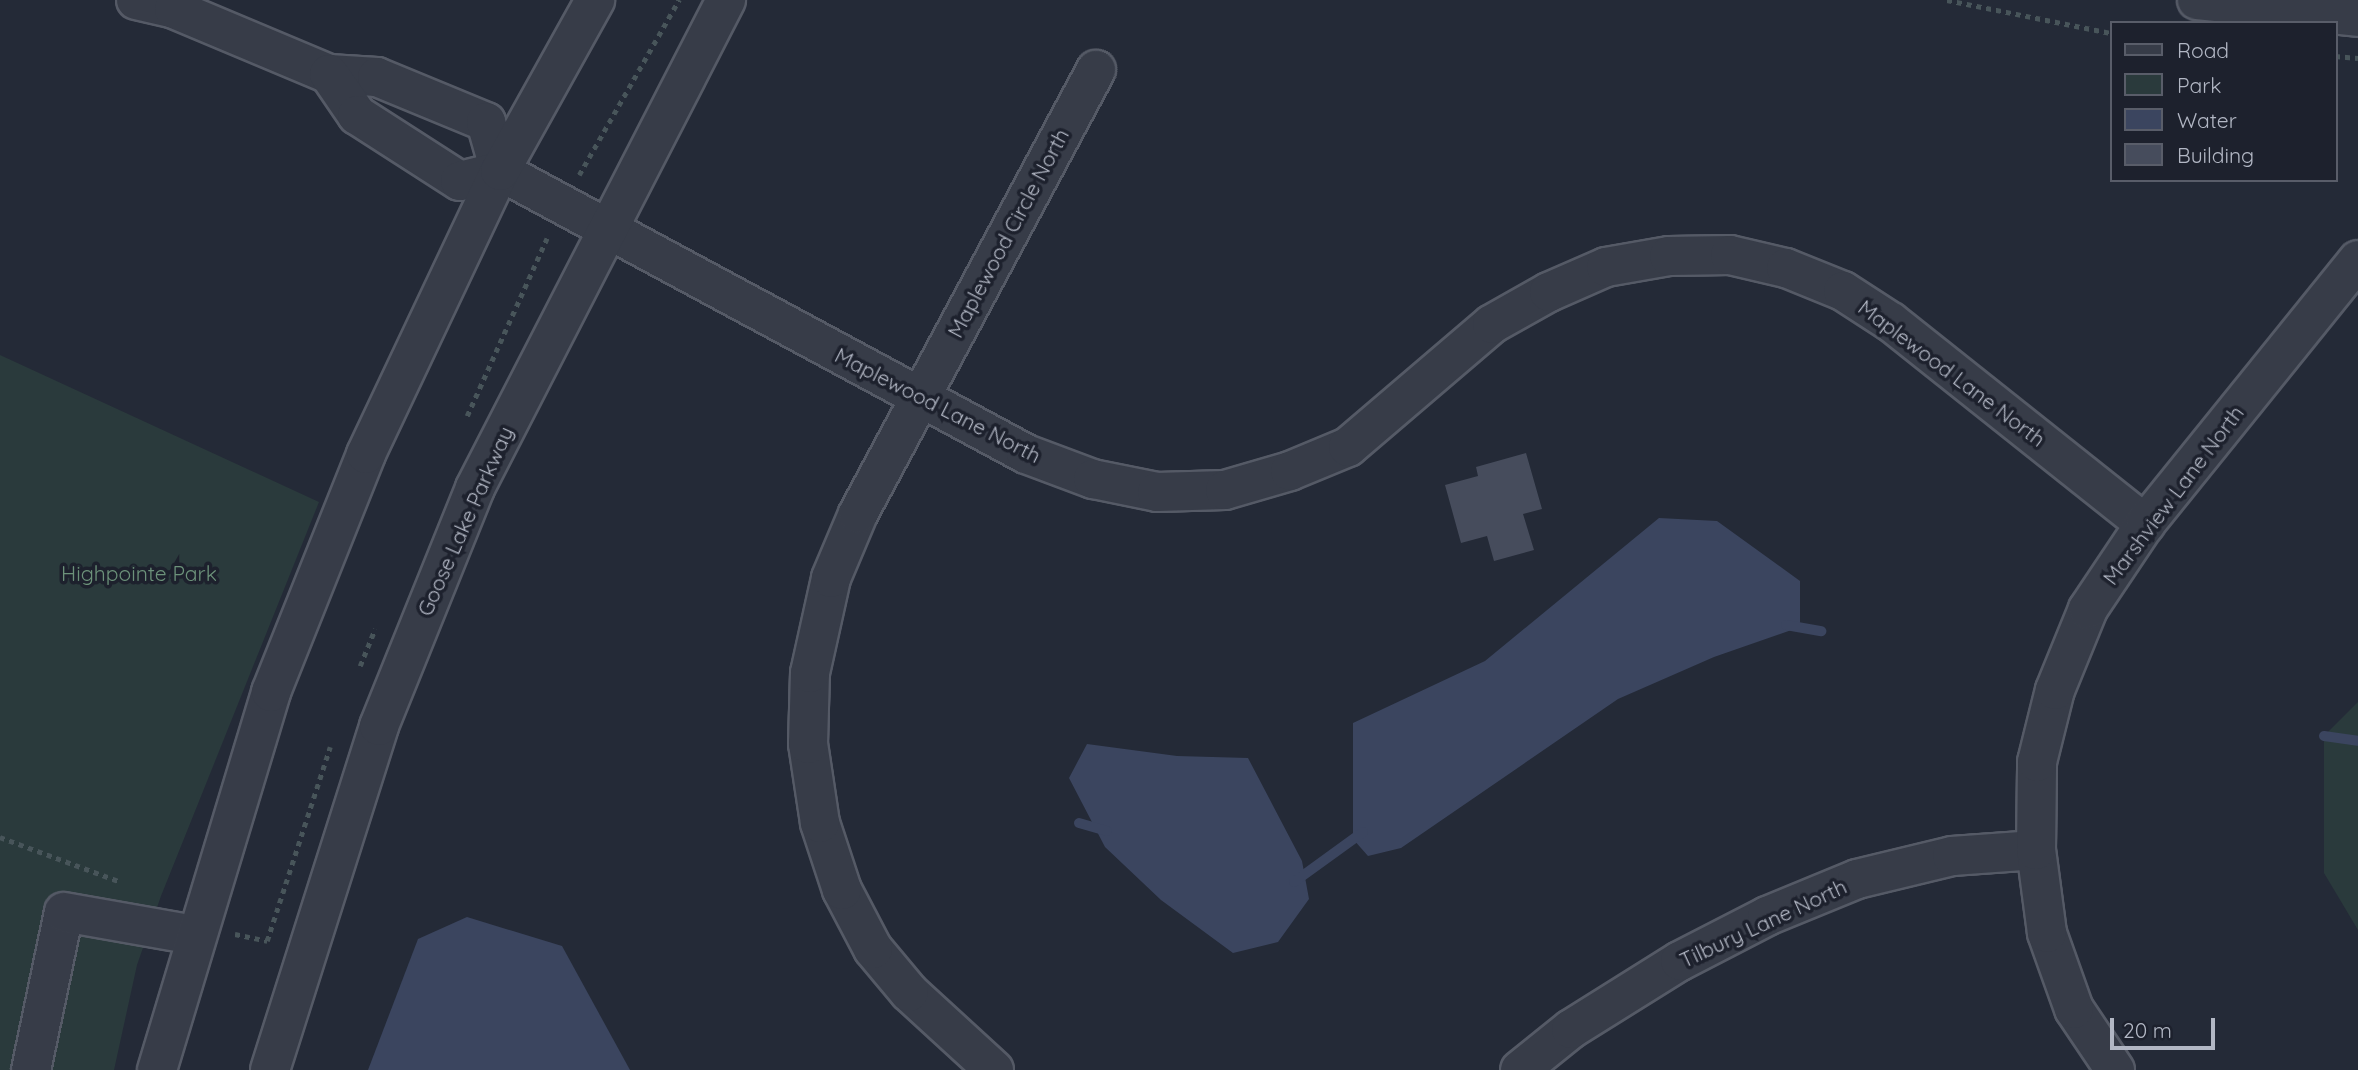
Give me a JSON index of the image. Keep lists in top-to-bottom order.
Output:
{
  "streets": {
    "street": [
      "Maplewood Circle North",
      "Maplewood Lane North",
      "Marshview Lane North",
      "Goose Lake Parkway",
      "Tilbury Lane North"
    ]
  },
  "crossings": [
    ["Maplewood Circle North", "Maplewood Lane North"],
    ["Maplewood Lane North", "Marshview Lane North"],
    ["Maplewood Lane North", "Goose Lake Parkway"],
    ["Marshview Lane North", "Tilbury Lane North"]
  ],
  "parks": ["Highpointe Park"],
  "legend": [
    "Road",
    "Park",
    "Water",
    "Building"
  ],
  "scale_bar": "20 m"
}
